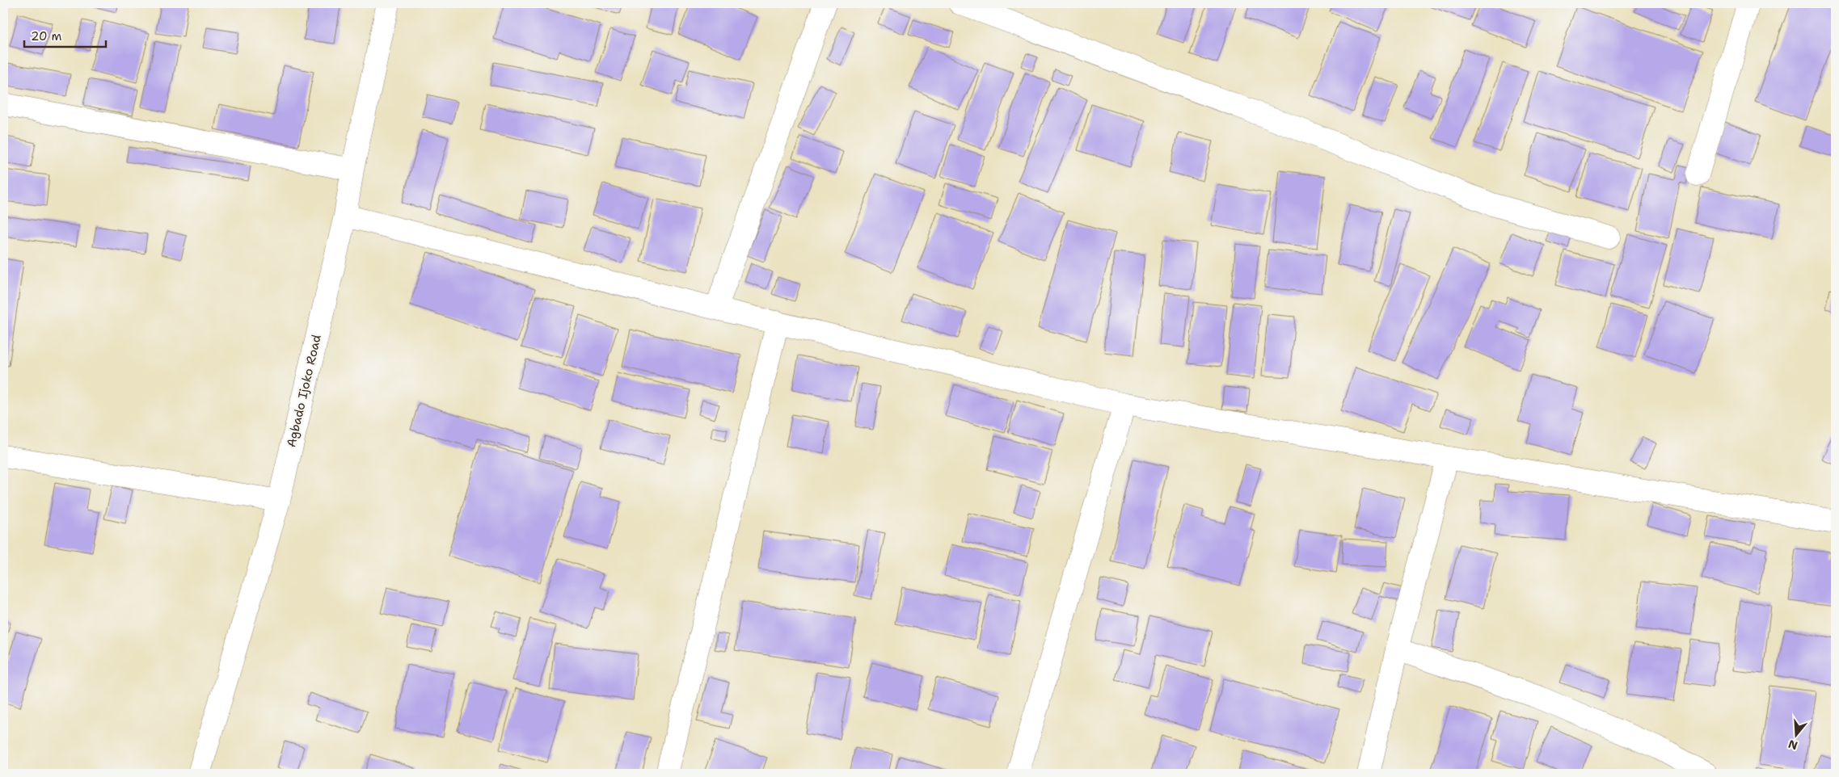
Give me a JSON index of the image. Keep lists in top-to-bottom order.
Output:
{
  "streets": {
    "street": ["Agbado Ijoko Road"]
  },
  "scale_bar": "20 m",
  "north": "bottom"
}
